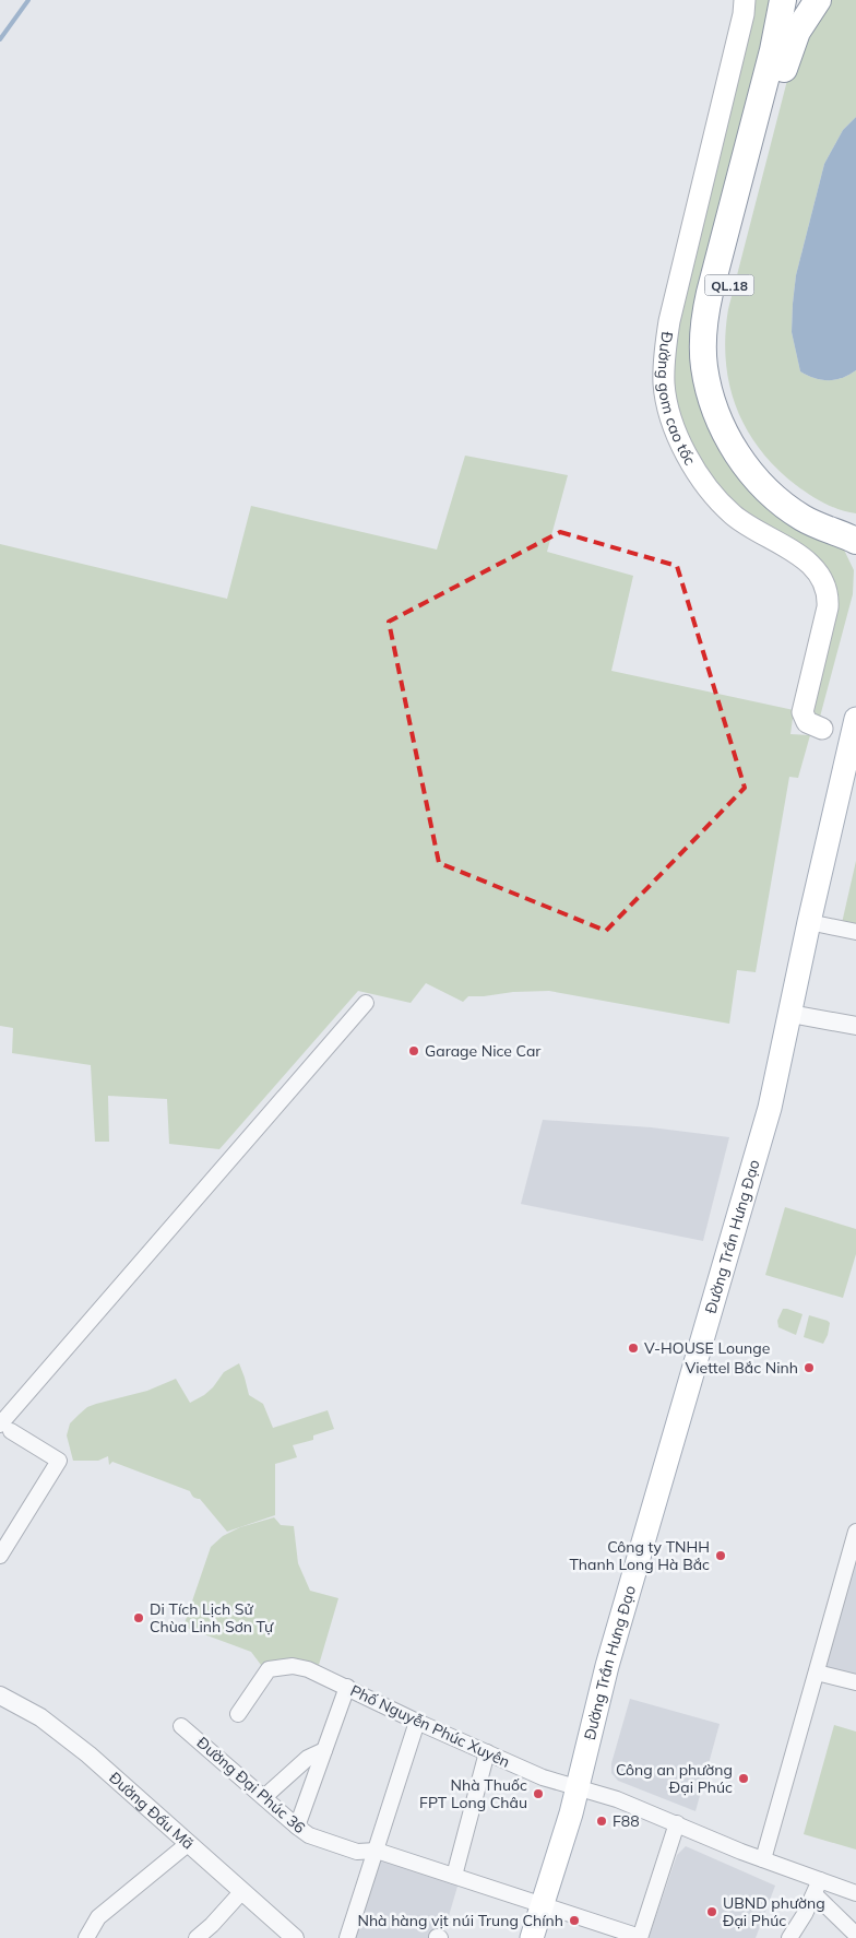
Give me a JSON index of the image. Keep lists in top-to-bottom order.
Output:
{
  "streets": {
    "highway": ["QL.18"],
    "main road": ["Đường gom cao tốc", "Đường Trần Hưng Đạo"],
    "street": ["Phố Nguyễn Phúc Xuyên", "Đường Đại Phúc 36", "Đường Đấu Mã"]
  },
  "crossings": [
    ["Đường Trần Hưng Đạo", "Phố Nguyễn Phúc Xuyên"],
    ["Đường Trần Hưng Đạo", "Đường Đại Phúc 36"]
  ],
  "places": [
    "Garage Nice Car",
    "V-HOUSE Lounge",
    "Viettel Bắc Ninh",
    "Công ty TNHH Thanh Long Hà Bắc",
    "Di Tích Lịch Sử Chùa Linh Sơn Tự",
    "Công an phường Đại Phúc",
    "Nhà Thuốc FPT Long Châu",
    "F88",
    "UBND phường Đại Phúc",
    "Nhà hàng vịt núi Trung Chính"
  ]
}
